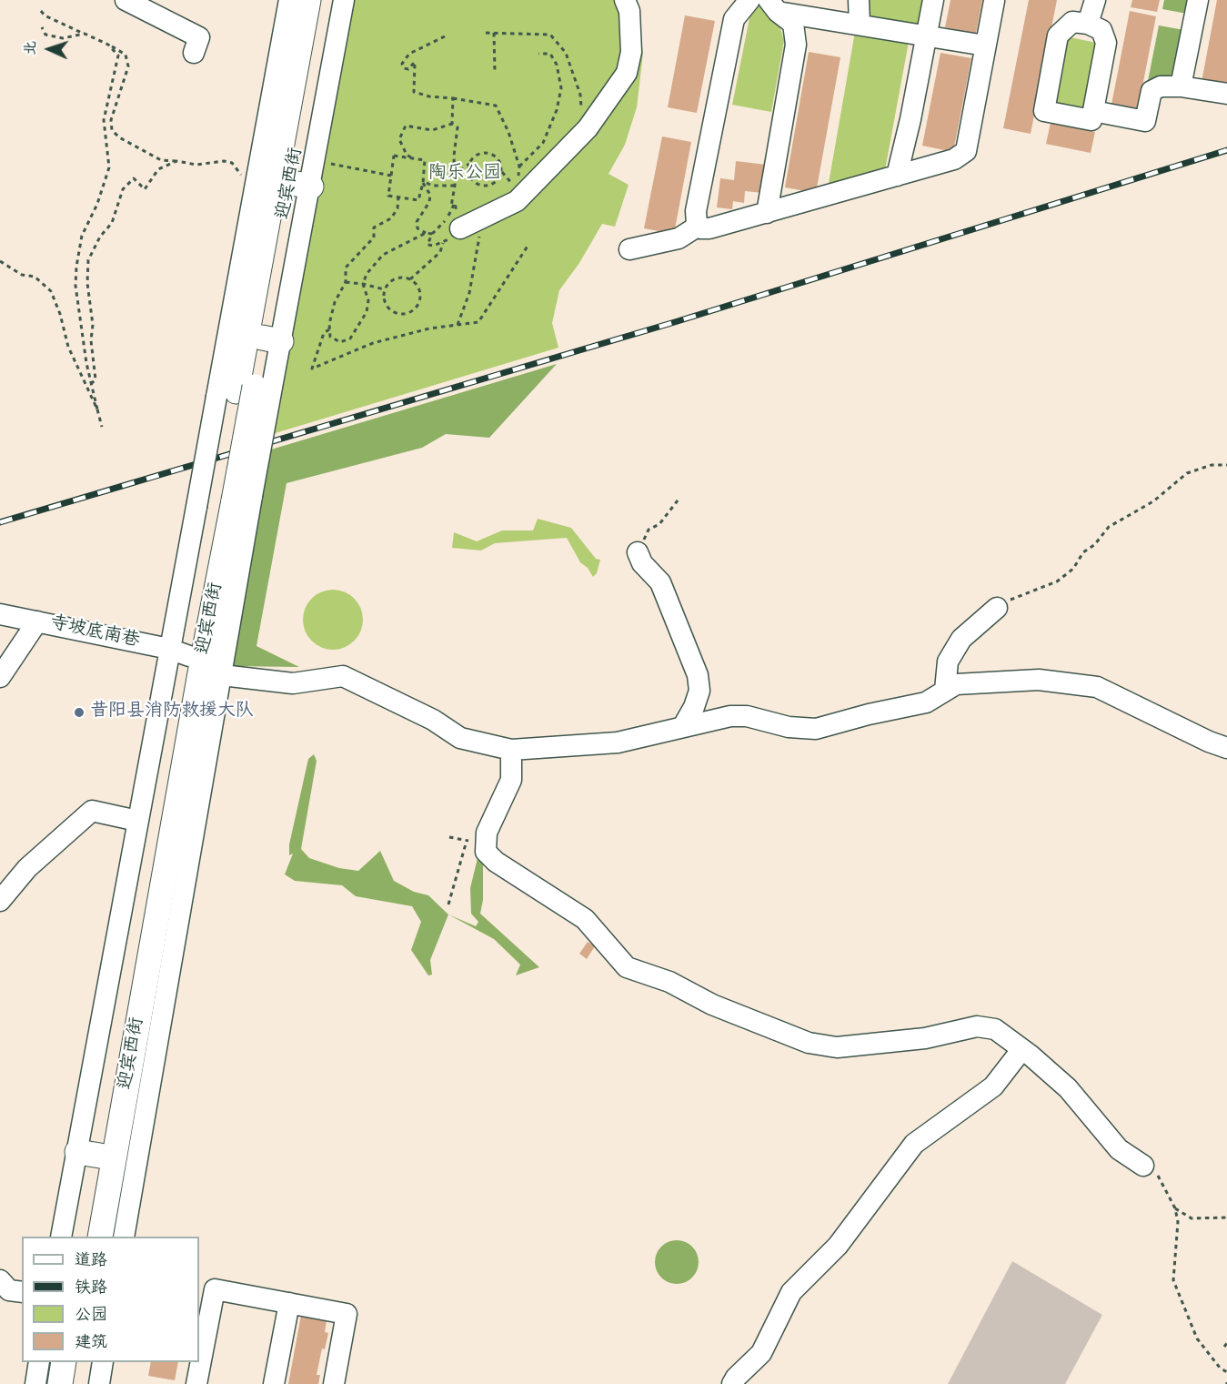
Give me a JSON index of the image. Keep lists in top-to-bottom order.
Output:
{
  "streets": {
    "main road": ["迎宾西街"],
    "street": ["寺坡底南巷"]
  },
  "crossings": [
    ["迎宾西街", "寺坡底南巷"]
  ],
  "parks": ["陶乐公园"],
  "places": ["昔阳县消防救援大队"],
  "legend": [
    "道路",
    "铁路",
    "公园",
    "建筑"
  ],
  "north": "left"
}
